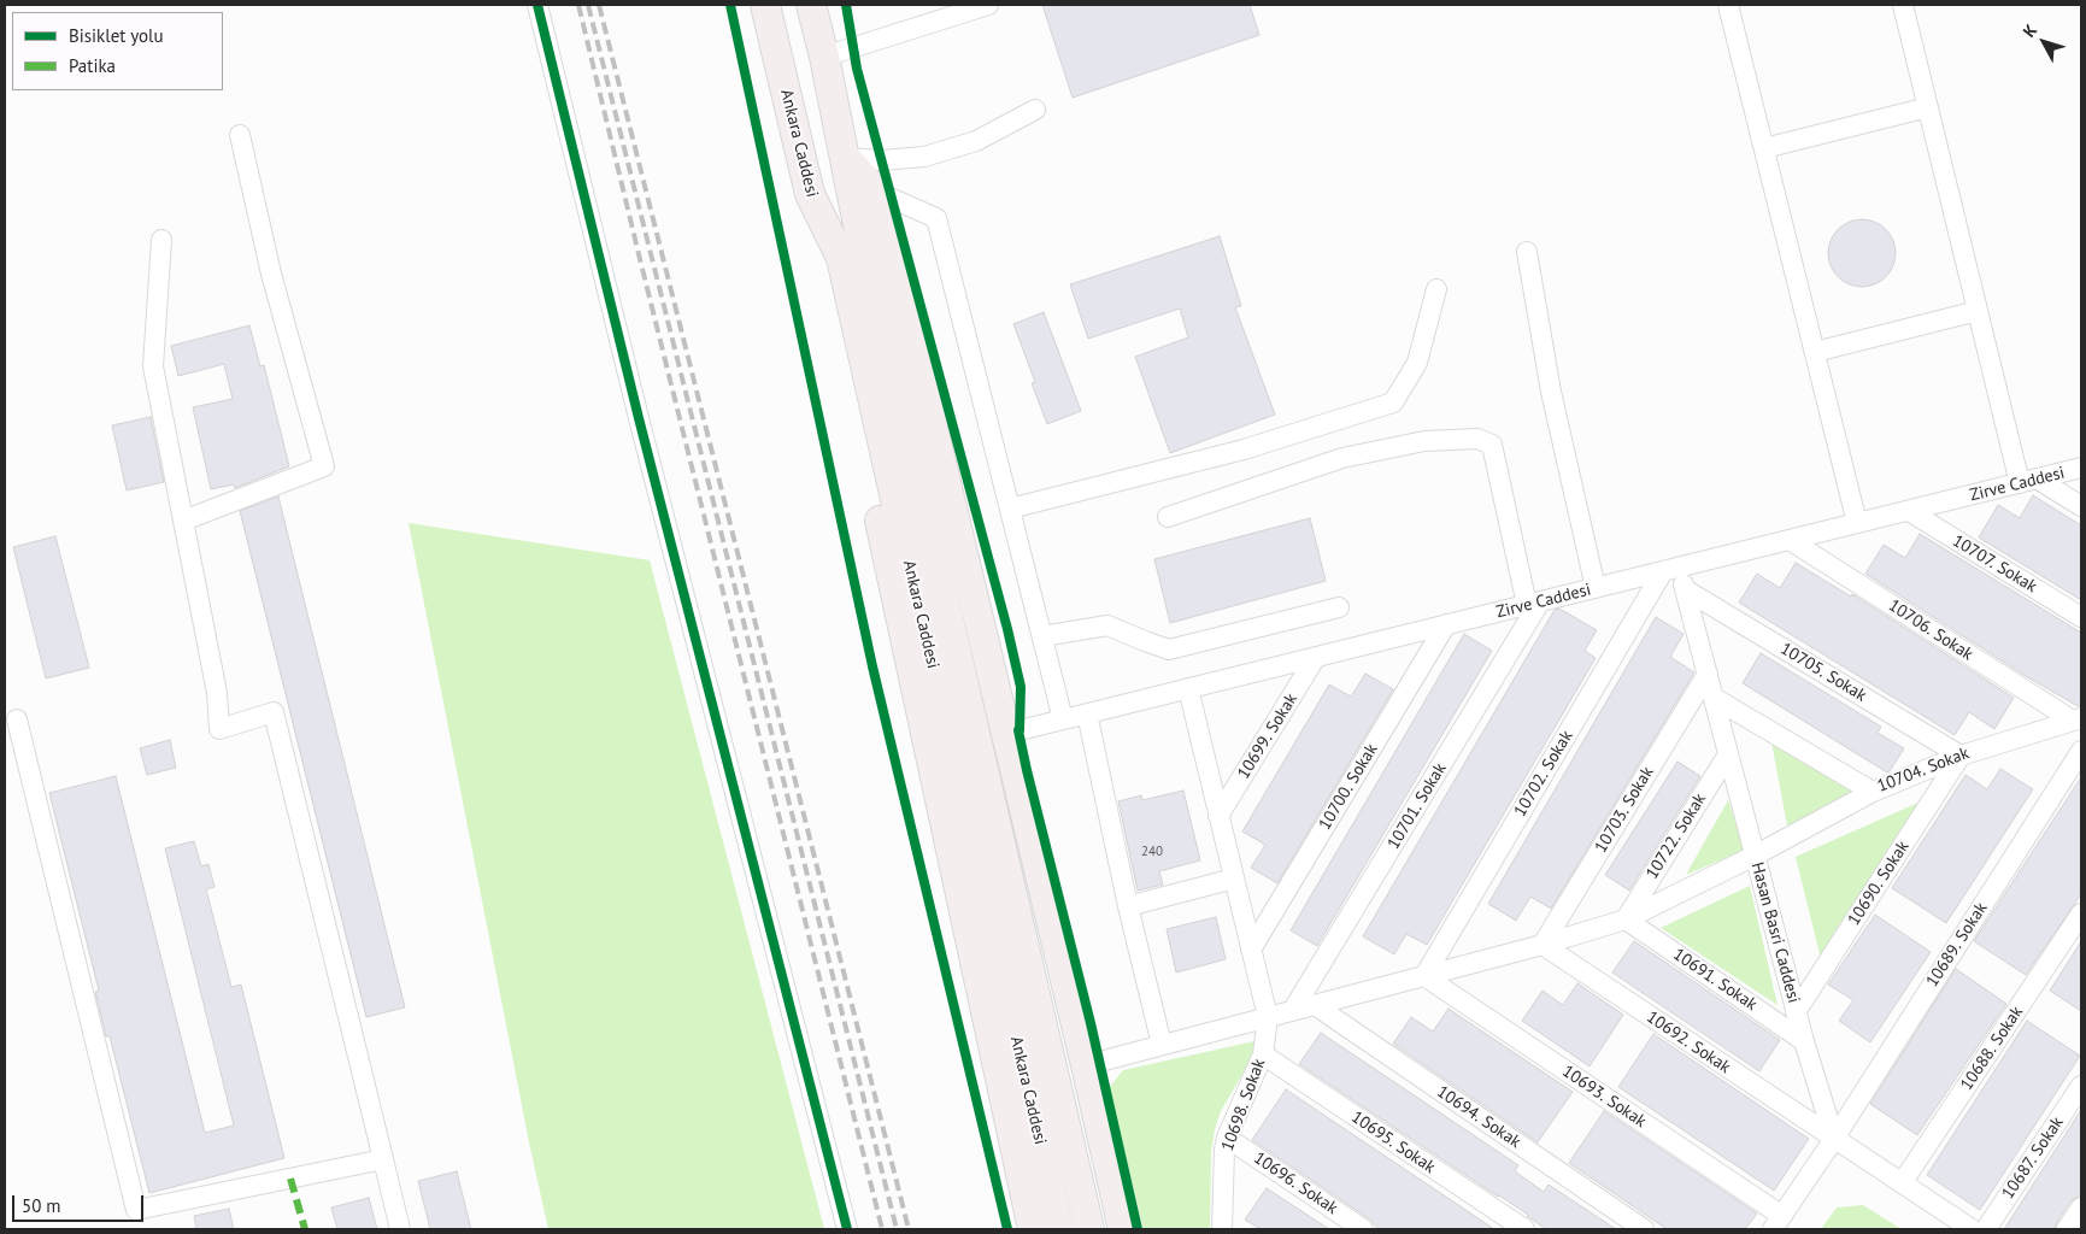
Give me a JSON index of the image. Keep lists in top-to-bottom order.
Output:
{
  "streets": {
    "highway": ["Ankara Caddesi"],
    "street": [
      "Zirve Caddesi",
      "10707. Sokak",
      "10706. Sokak",
      "10705. Sokak",
      "10699. Sokak",
      "10704. Sokak",
      "10702. Sokak",
      "10700. Sokak",
      "10701. Sokak",
      "10703. Sokak",
      "10722. Sokak",
      "10690. Sokak",
      "Hasan Basri Caddesi",
      "10689. Sokak",
      "10691. Sokak",
      "10692. Sokak",
      "10688. Sokak",
      "10693. Sokak",
      "10698. Sokak",
      "10694. Sokak",
      "10695. Sokak",
      "10687. Sokak",
      "10696. Sokak"
    ]
  },
  "crossings": [
    ["Zirve Caddesi", "10707. Sokak"],
    ["Zirve Caddesi", "10706. Sokak"],
    ["Zirve Caddesi", "10699. Sokak"],
    ["Zirve Caddesi", "10702. Sokak"],
    ["Zirve Caddesi", "10700. Sokak"],
    ["Zirve Caddesi", "10701. Sokak"],
    ["Zirve Caddesi", "Hasan Basri Caddesi"],
    ["10706. Sokak", "10704. Sokak"],
    ["10705. Sokak", "10704. Sokak"],
    ["10705. Sokak", "10690. Sokak"],
    ["10705. Sokak", "Hasan Basri Caddesi"],
    ["10704. Sokak", "10690. Sokak"],
    ["10704. Sokak", "Hasan Basri Caddesi"],
    ["10702. Sokak", "Hasan Basri Caddesi"],
    ["10702. Sokak", "10693. Sokak"],
    ["10703. Sokak", "Hasan Basri Caddesi"],
    ["10703. Sokak", "10692. Sokak"],
    ["10722. Sokak", "Hasan Basri Caddesi"],
    ["10722. Sokak", "10691. Sokak"],
    ["10690. Sokak", "Hasan Basri Caddesi"],
    ["Hasan Basri Caddesi", "10689. Sokak"],
    ["Hasan Basri Caddesi", "10691. Sokak"],
    ["Hasan Basri Caddesi", "10692. Sokak"],
    ["10689. Sokak", "10692. Sokak"],
    ["10689. Sokak", "10693. Sokak"],
    ["10698. Sokak", "10695. Sokak"],
    ["10698. Sokak", "10696. Sokak"]
  ],
  "house_numbers": ["240"],
  "legend": ["Bisiklet yolu", "Patika"],
  "scale_bar": "50 m",
  "north": "top left"
}
